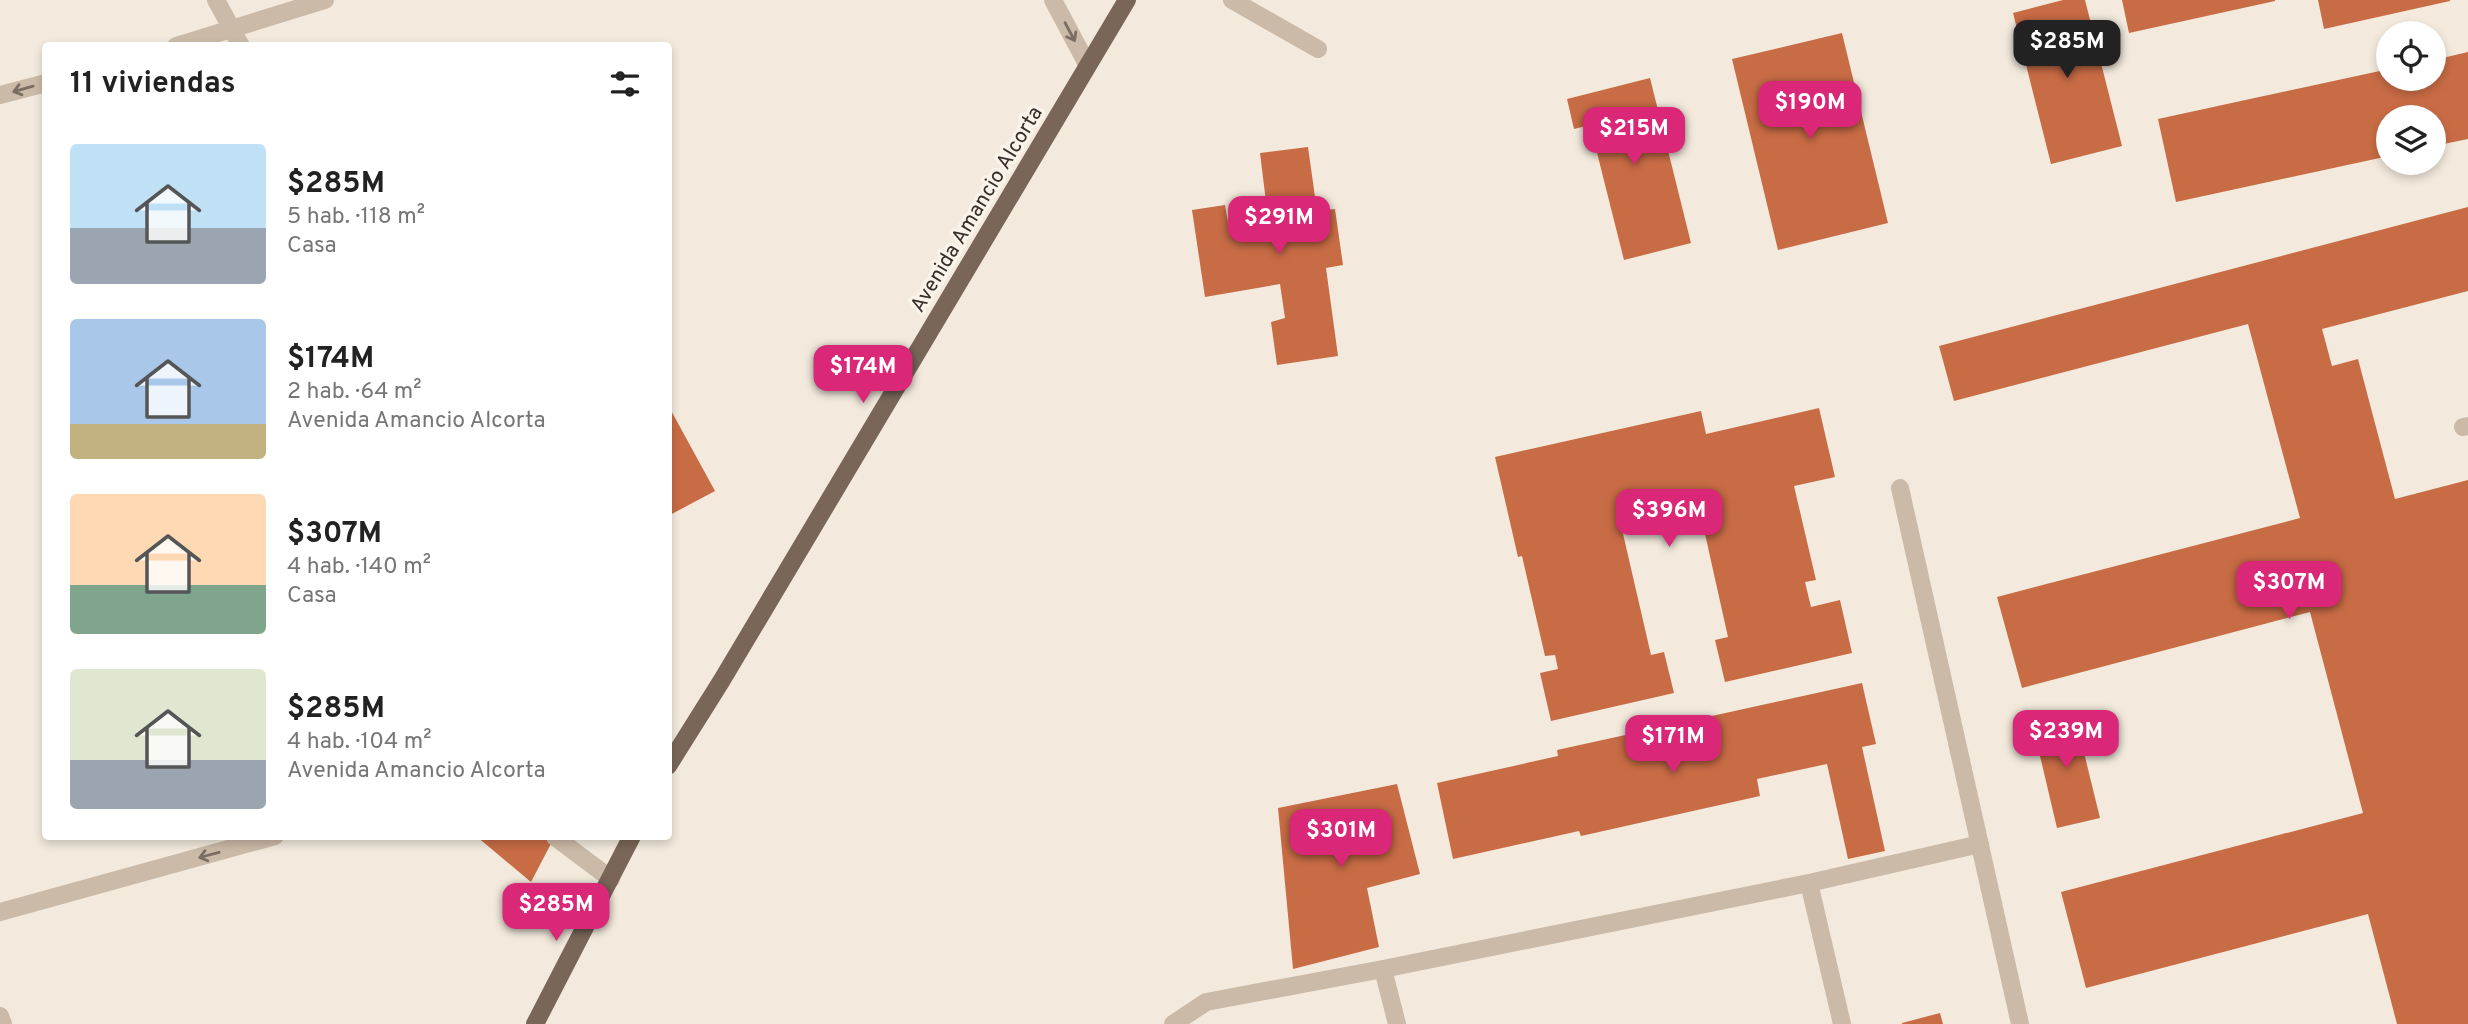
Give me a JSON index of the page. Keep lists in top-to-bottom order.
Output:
{
  "streets": {
    "main road": ["Avenida Amancio Alcorta"]
  },
  "page": {
    "price": [
      "$285M",
      "$190M",
      "$215M",
      "$291M",
      "$174M",
      "$396M",
      "$307M",
      "$239M",
      "$171M",
      "$301M",
      "$285M"
    ],
    "heading": "11 viviendas",
    "list": [
      {
        "name": "$285M",
        "note": "5 hab. · 118 m² · Casa"
      },
      {
        "name": "$174M",
        "note": "2 hab. · 64 m² · Avenida Amancio Alcorta"
      },
      {
        "name": "$307M",
        "note": "4 hab. · 140 m² · Casa"
      },
      {
        "name": "$285M",
        "note": "4 hab. · 104 m² · Avenida Amancio Alcorta"
      }
    ]
  }
}
